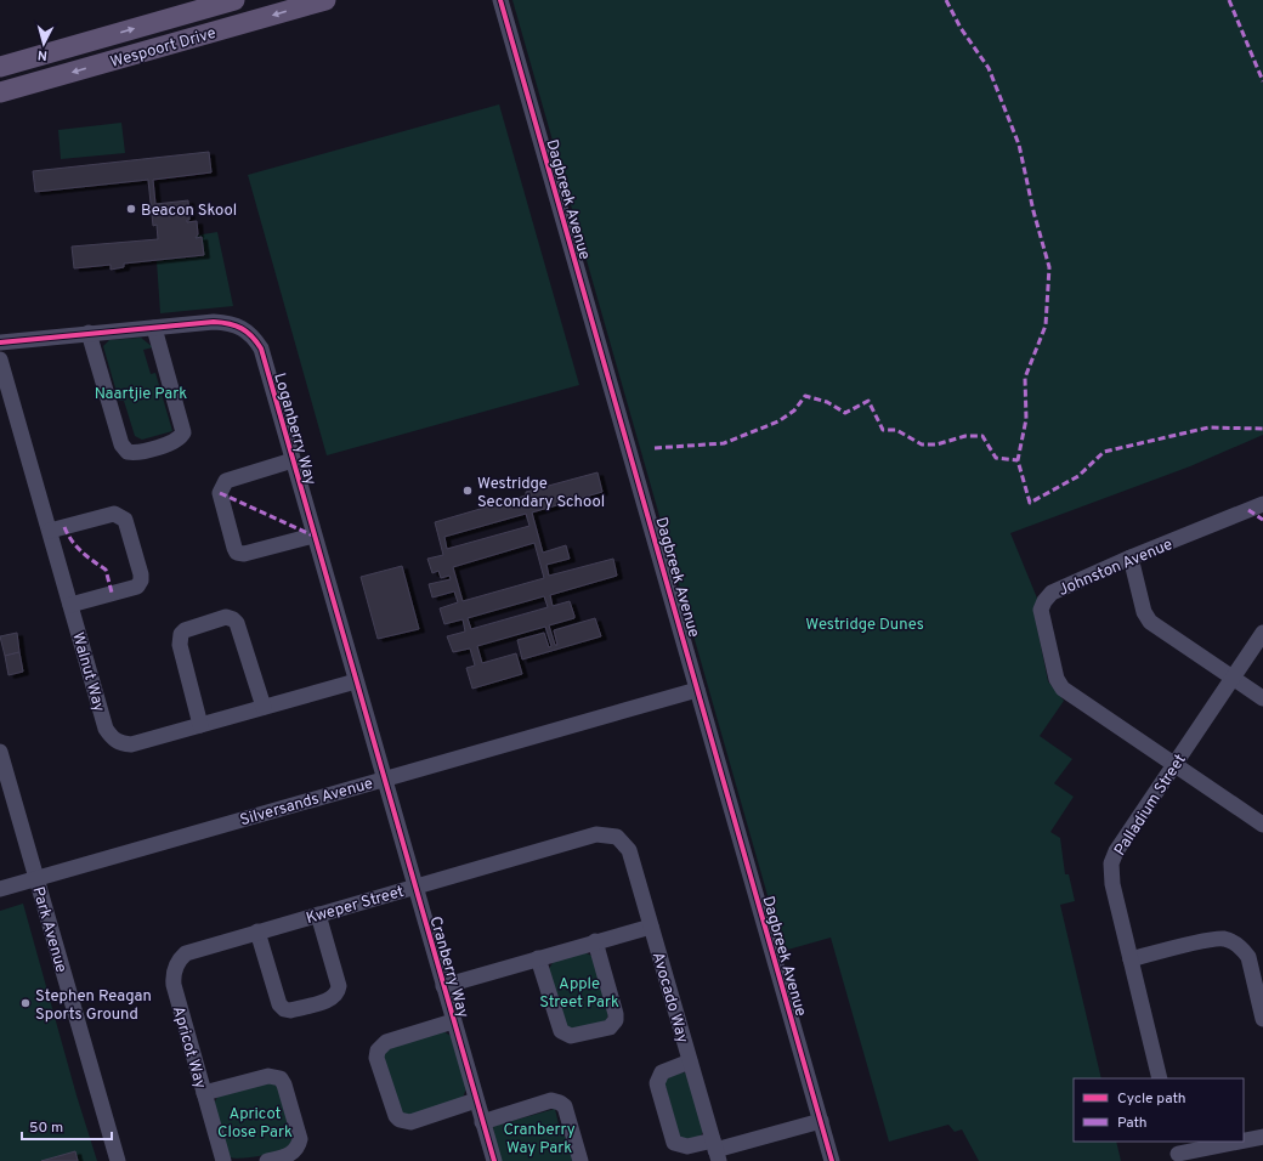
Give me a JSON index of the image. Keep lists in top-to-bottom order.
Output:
{
  "streets": {
    "main road": ["Wespoort Drive"],
    "street": [
      "Dagbreek Avenue",
      "Loganberry Way",
      "Johnston Avenue",
      "Walnut Way",
      "Silversands Avenue",
      "Palladium Street",
      "Kweper Street",
      "Park Avenue",
      "Cranberry Way",
      "Avocado Way",
      "Apricot Way"
    ]
  },
  "crossings": [
    ["Dagbreek Avenue", "Silversands Avenue"],
    ["Loganberry Way", "Walnut Way"],
    ["Loganberry Way", "Silversands Avenue"],
    ["Loganberry Way", "Cranberry Way"],
    ["Johnston Avenue", "Palladium Street"],
    ["Silversands Avenue", "Park Avenue"],
    ["Silversands Avenue", "Cranberry Way"],
    ["Kweper Street", "Cranberry Way"],
    ["Kweper Street", "Avocado Way"],
    ["Kweper Street", "Apricot Way"]
  ],
  "parks": [
    "Naartjie Park",
    "Westridge Dunes",
    "Apple Street Park",
    "Apricot Close Park",
    "Cranberry Way Park"
  ],
  "places": ["Beacon Skool", "Westridge Secondary School", "Stephen Reagan Sports Ground"],
  "legend": ["Cycle path", "Path"],
  "scale_bar": "50 m",
  "north": "bottom"
}
